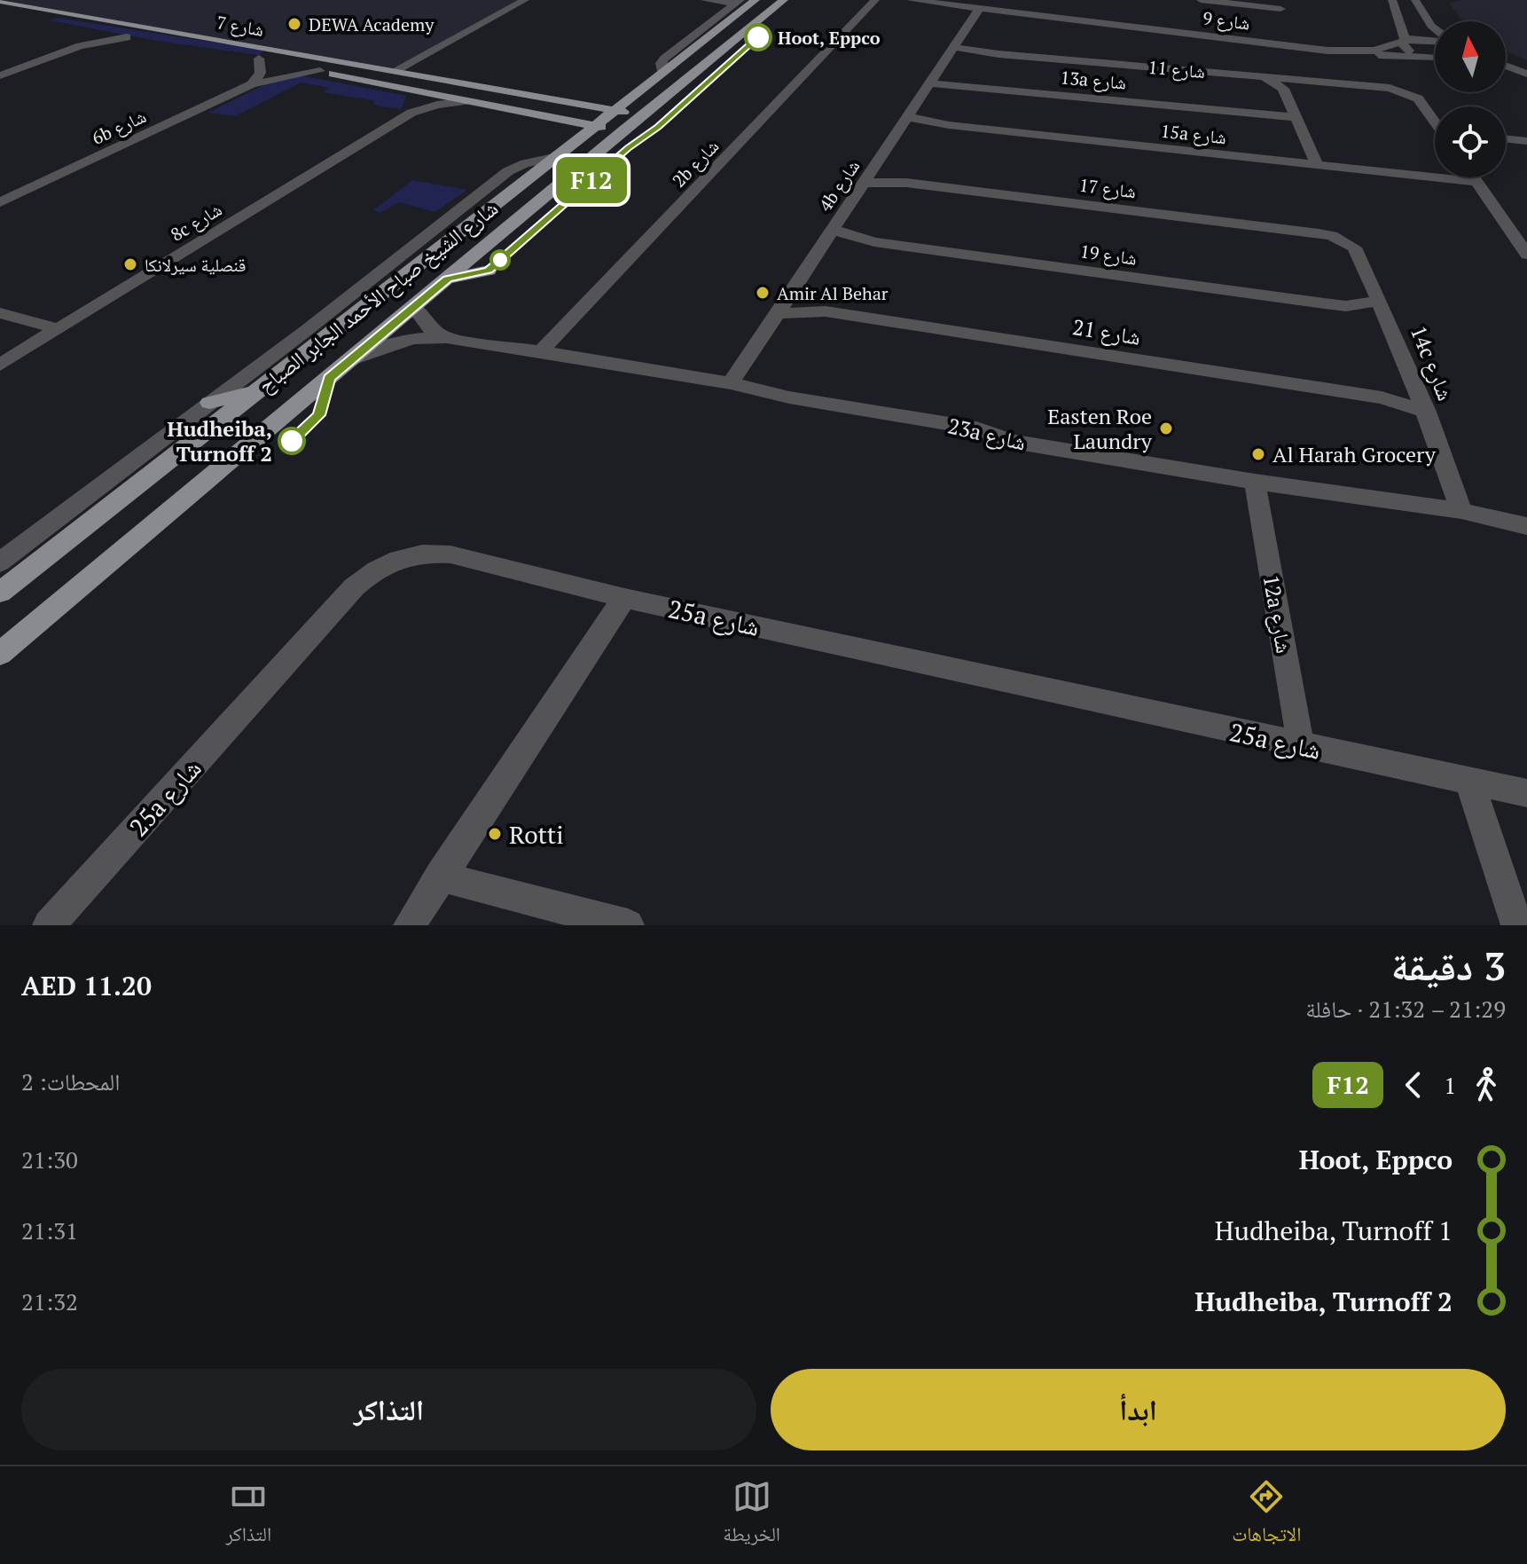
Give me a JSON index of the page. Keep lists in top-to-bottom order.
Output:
{
  "streets": {
    "main road": ["شارع 7", "شارع الشيخ صباح الأحمد الجابر الصباح"],
    "street": [
      "شارع 9",
      "شارع 11",
      "13a شارع",
      "6b شارع",
      "15a شارع",
      "2b شارع",
      "4b شارع",
      "شارع 17",
      "8c شارع",
      "شارع 19",
      "شارع 21",
      "14c شارع",
      "23a شارع",
      "12a شارع",
      "25a شارع"
    ]
  },
  "crossings": [
    ["شارع 9", "4b شارع"],
    ["شارع 7", "6b شارع"],
    ["شارع 7", "8c شارع"],
    ["شارع 7", "شارع الشيخ صباح الأحمد الجابر الصباح"],
    ["شارع 11", "4b شارع"],
    ["13a شارع", "4b شارع"],
    ["15a شارع", "4b شارع"],
    ["2b شارع", "23a شارع"],
    ["4b شارع", "شارع 17"],
    ["4b شارع", "شارع 19"],
    ["4b شارع", "شارع 21"],
    ["4b شارع", "23a شارع"],
    ["شارع 17", "14c شارع"],
    ["شارع 19", "14c شارع"],
    ["شارع الشيخ صباح الأحمد الجابر الصباح", "23a شارع"],
    ["شارع 21", "14c شارع"],
    ["14c شارع", "23a شارع"],
    ["23a شارع", "12a شارع"],
    ["12a شارع", "25a شارع"]
  ],
  "places": [
    "DEWA Academy",
    "Hoot, Eppco",
    "قنصلية سيرلانكا",
    "Amir Al Behar",
    "Easten Roe Laundry",
    "Hudheiba, Turnoff 2",
    "Al Harah Grocery",
    "Rotti"
  ],
  "lines": ["bus line F12"],
  "north": "top",
  "page": {
    "on_map": "F12",
    "heading": ["3 دقيقة", "21:29 – 21:32 · حافلة", "AED 11.20"],
    "legs": ["1", "F12", "المحطات: 2"],
    "list": [
      {
        "name": "Hoot, Eppco",
        "value": "21:30"
      },
      {
        "name": "Hudheiba, Turnoff 1",
        "value": "21:31"
      },
      {
        "name": "Hudheiba, Turnoff 2",
        "value": "21:32"
      }
    ],
    "buttons": ["ابدأ", "التذاكر"],
    "tabs": ["الاتجاهات", "الخريطة", "التذاكر"]
  }
}
